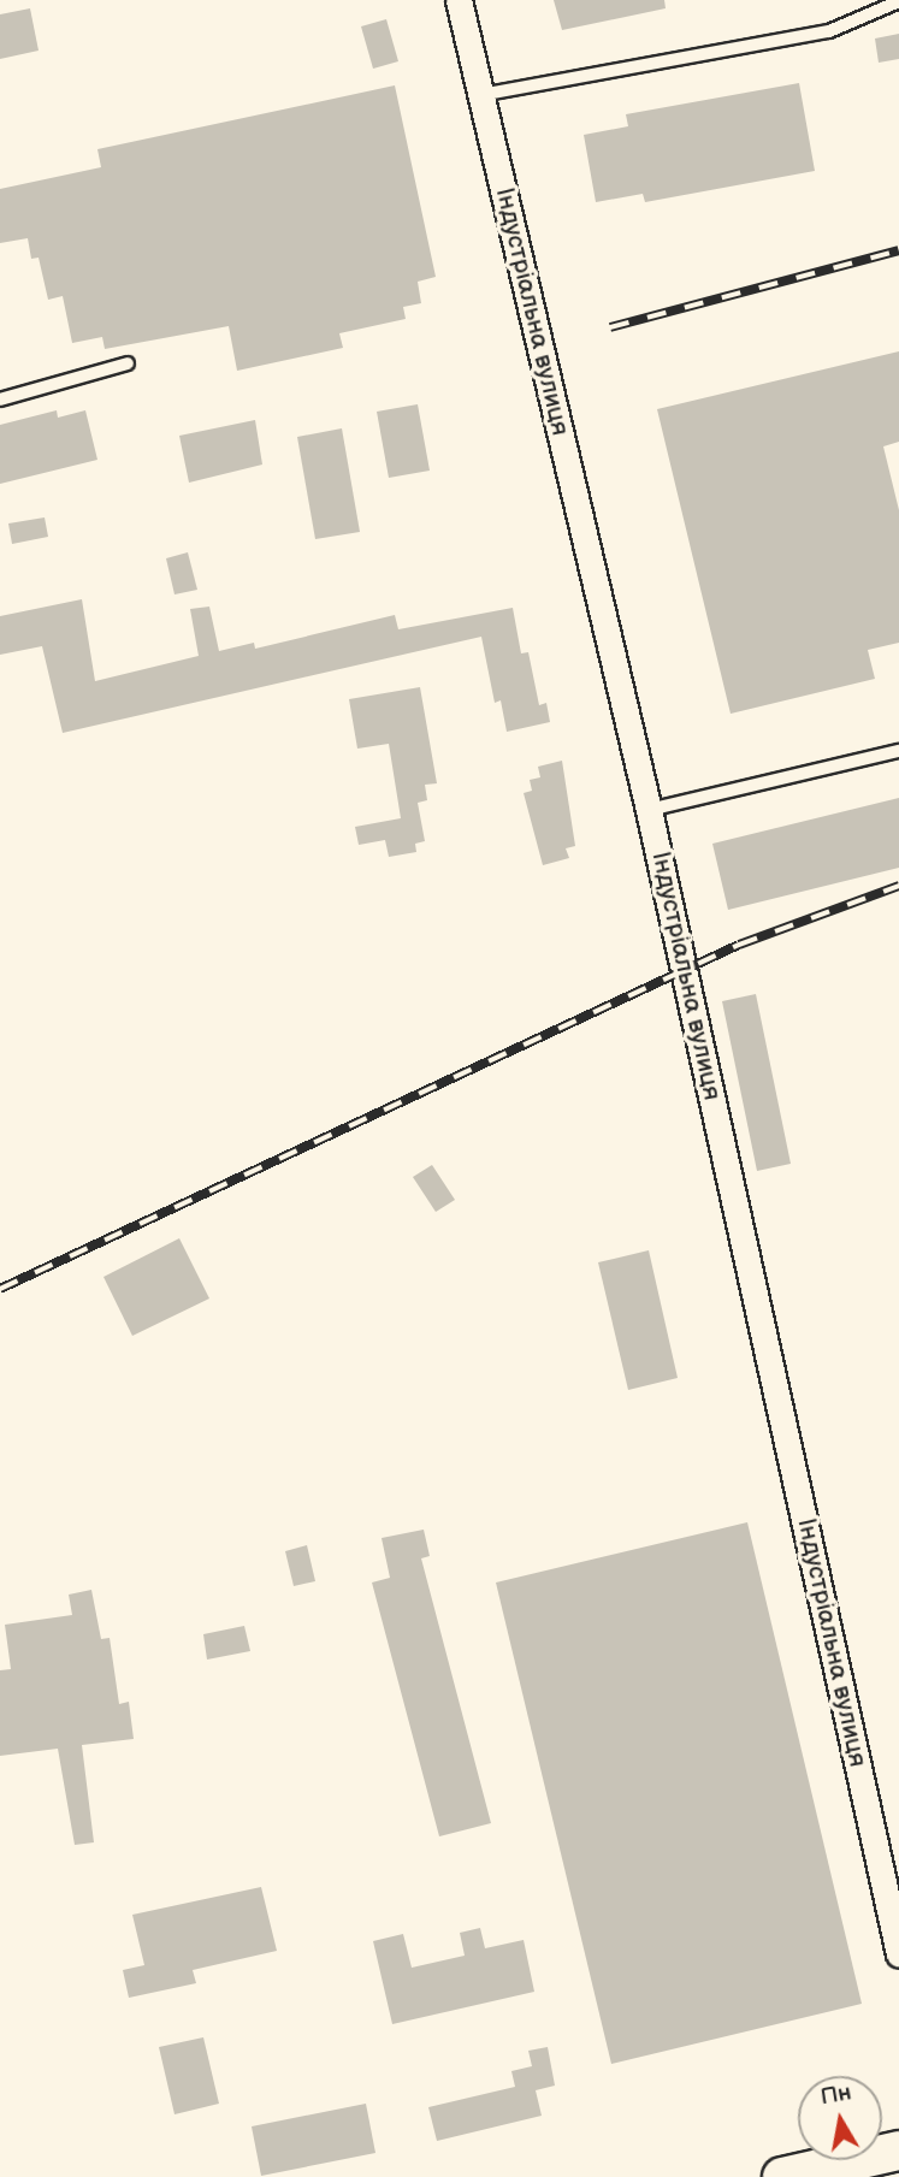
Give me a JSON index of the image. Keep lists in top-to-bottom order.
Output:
{
  "streets": {
    "street": ["Індустріальна вулиця"]
  },
  "north": "top"
}
